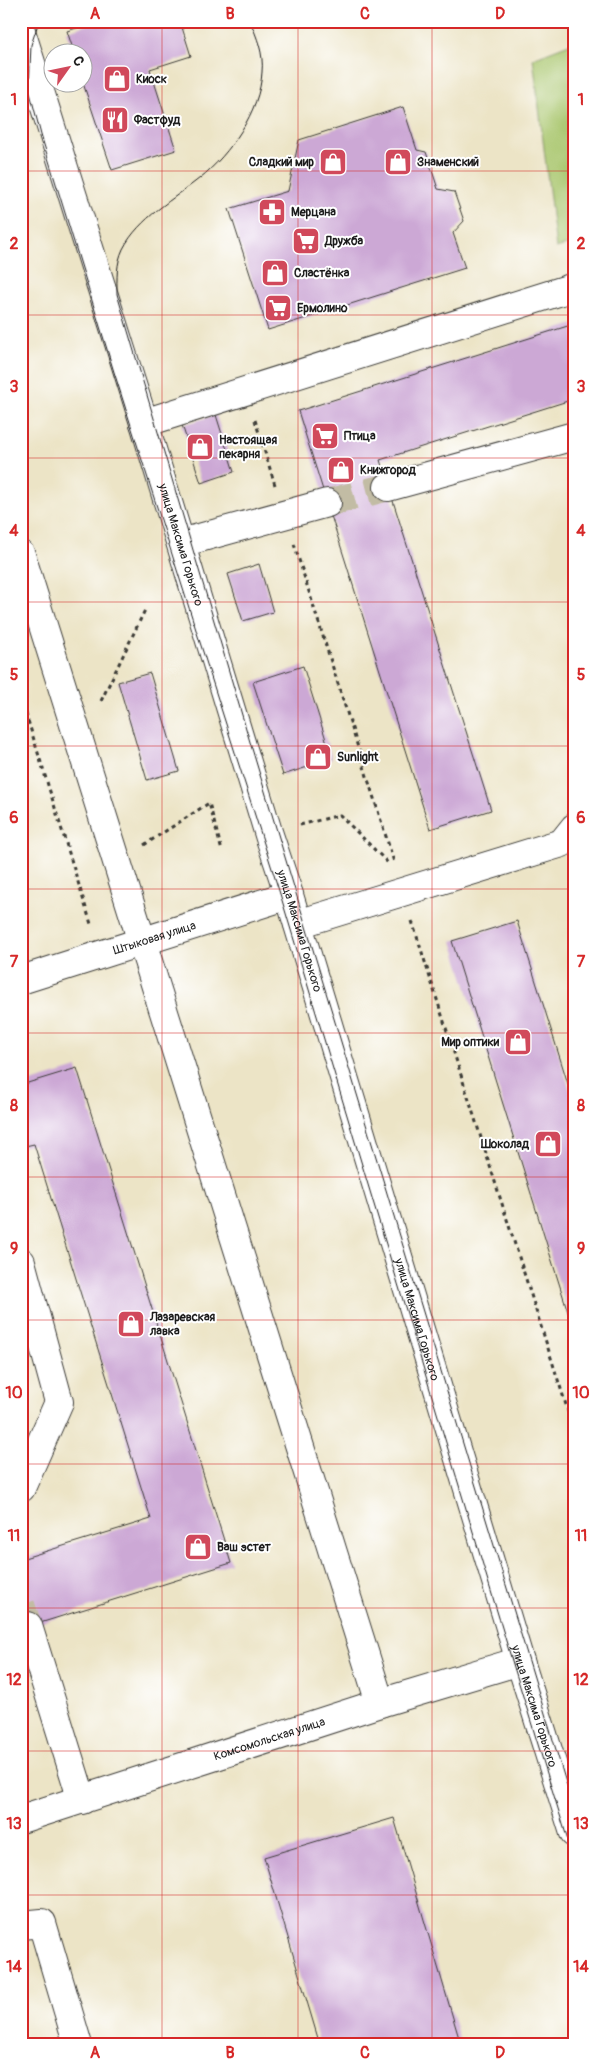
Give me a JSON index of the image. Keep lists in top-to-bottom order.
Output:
{
  "streets": {
    "main road": ["улица Максима Горького", "Штыковая улица", "Комсомольская улица"]
  },
  "crossings": [
    ["улица Максима Горького", "Штыковая улица"],
    ["улица Максима Горького", "Комсомольская улица"]
  ],
  "places": {
    "shop": [
      "Киоск",
      "Сладкий мир",
      "Знаменский",
      "Сластёнка",
      "Настоящая пекарня",
      "Книжгород",
      "Sunlight",
      "Мир оптики",
      "Шоколад",
      "Лазаревская лавка",
      "Ваш эстет"
    ],
    "restaurant": ["Фастфуд"],
    "pharmacy": ["Мерцана"],
    "supermarket": ["Дружба", "Ермолино", "Птица"]
  },
  "north": "top right",
  "grid": {
    "columns": [
      "A",
      "B",
      "C",
      "D"
    ],
    "rows": [
      "1",
      "2",
      "3",
      "4",
      "5",
      "6",
      "7",
      "8",
      "9",
      "10",
      "11",
      "12",
      "13",
      "14"
    ]
  }
}
